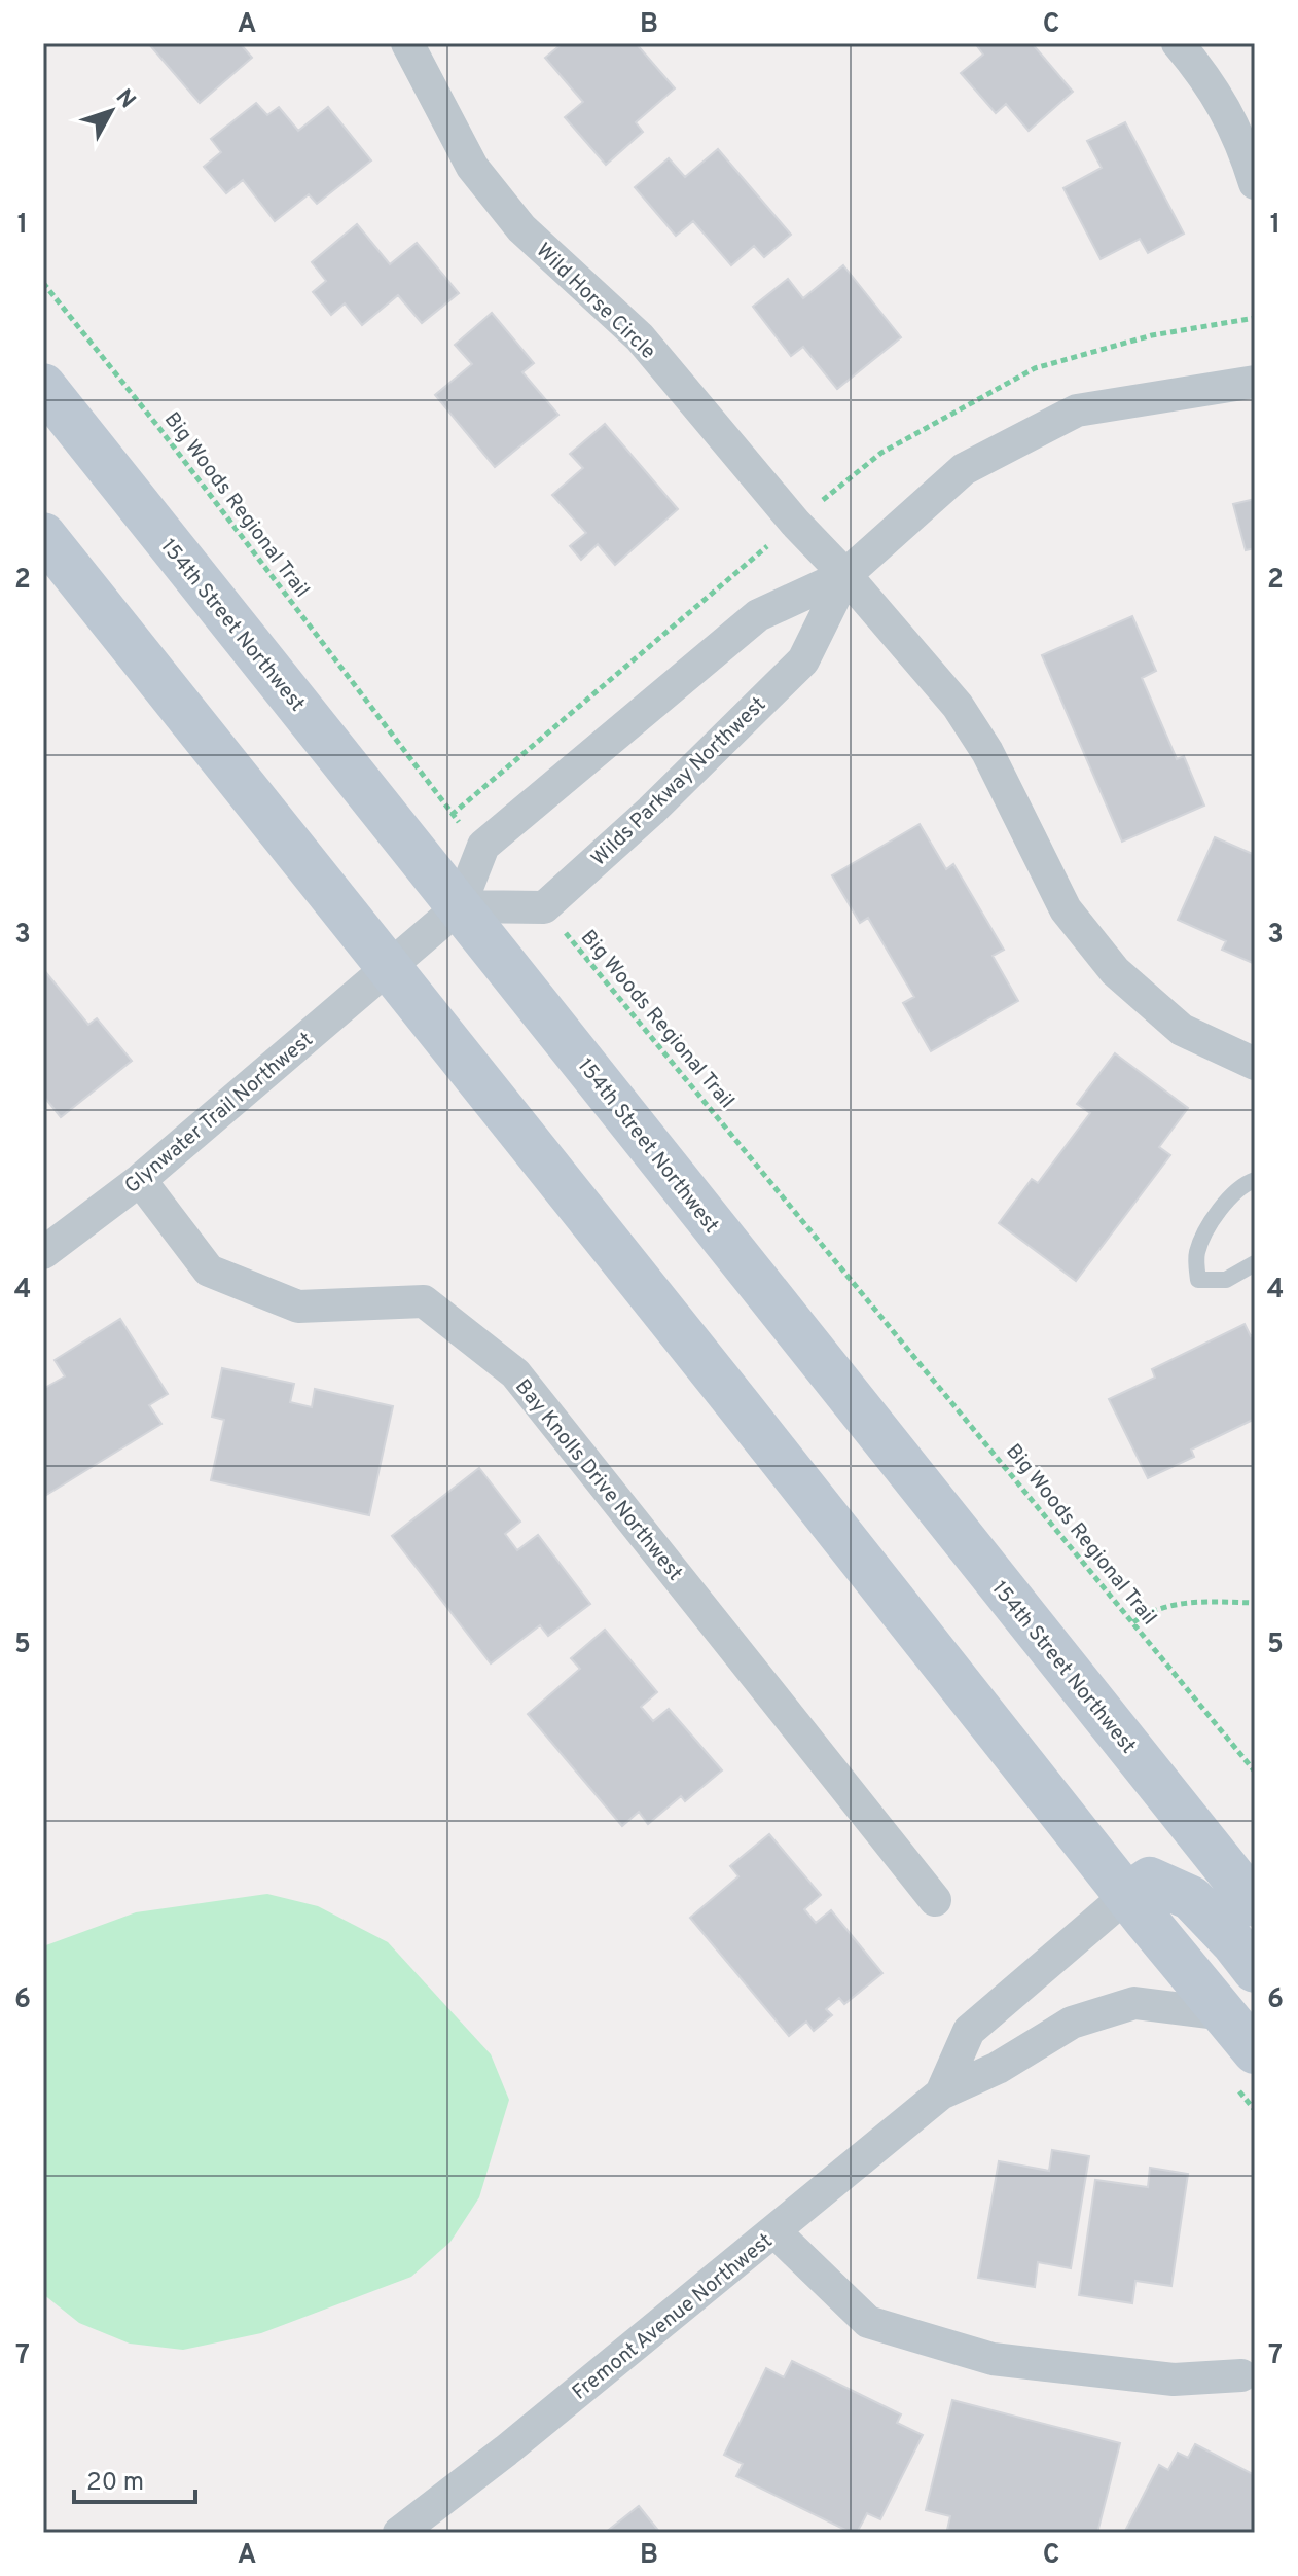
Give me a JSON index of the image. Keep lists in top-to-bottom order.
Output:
{
  "streets": {
    "street": [
      "Wild Horse Circle",
      "154th Street Northwest",
      "Wilds Parkway Northwest",
      "Glynwater Trail Northwest",
      "Bay Knolls Drive Northwest",
      "Fremont Avenue Northwest"
    ],
    "path": ["Big Woods Regional Trail"]
  },
  "crossings": [
    ["Wild Horse Circle", "Wilds Parkway Northwest"],
    ["Big Woods Regional Trail", "Wilds Parkway Northwest"],
    ["154th Street Northwest", "Wilds Parkway Northwest"],
    ["Wilds Parkway Northwest", "Glynwater Trail Northwest"],
    ["Glynwater Trail Northwest", "Bay Knolls Drive Northwest"]
  ],
  "scale_bar": "20 m",
  "north": "top right",
  "grid": {
    "columns": ["A", "B", "C"],
    "rows": [
      "1",
      "2",
      "3",
      "4",
      "5",
      "6",
      "7"
    ]
  }
}
